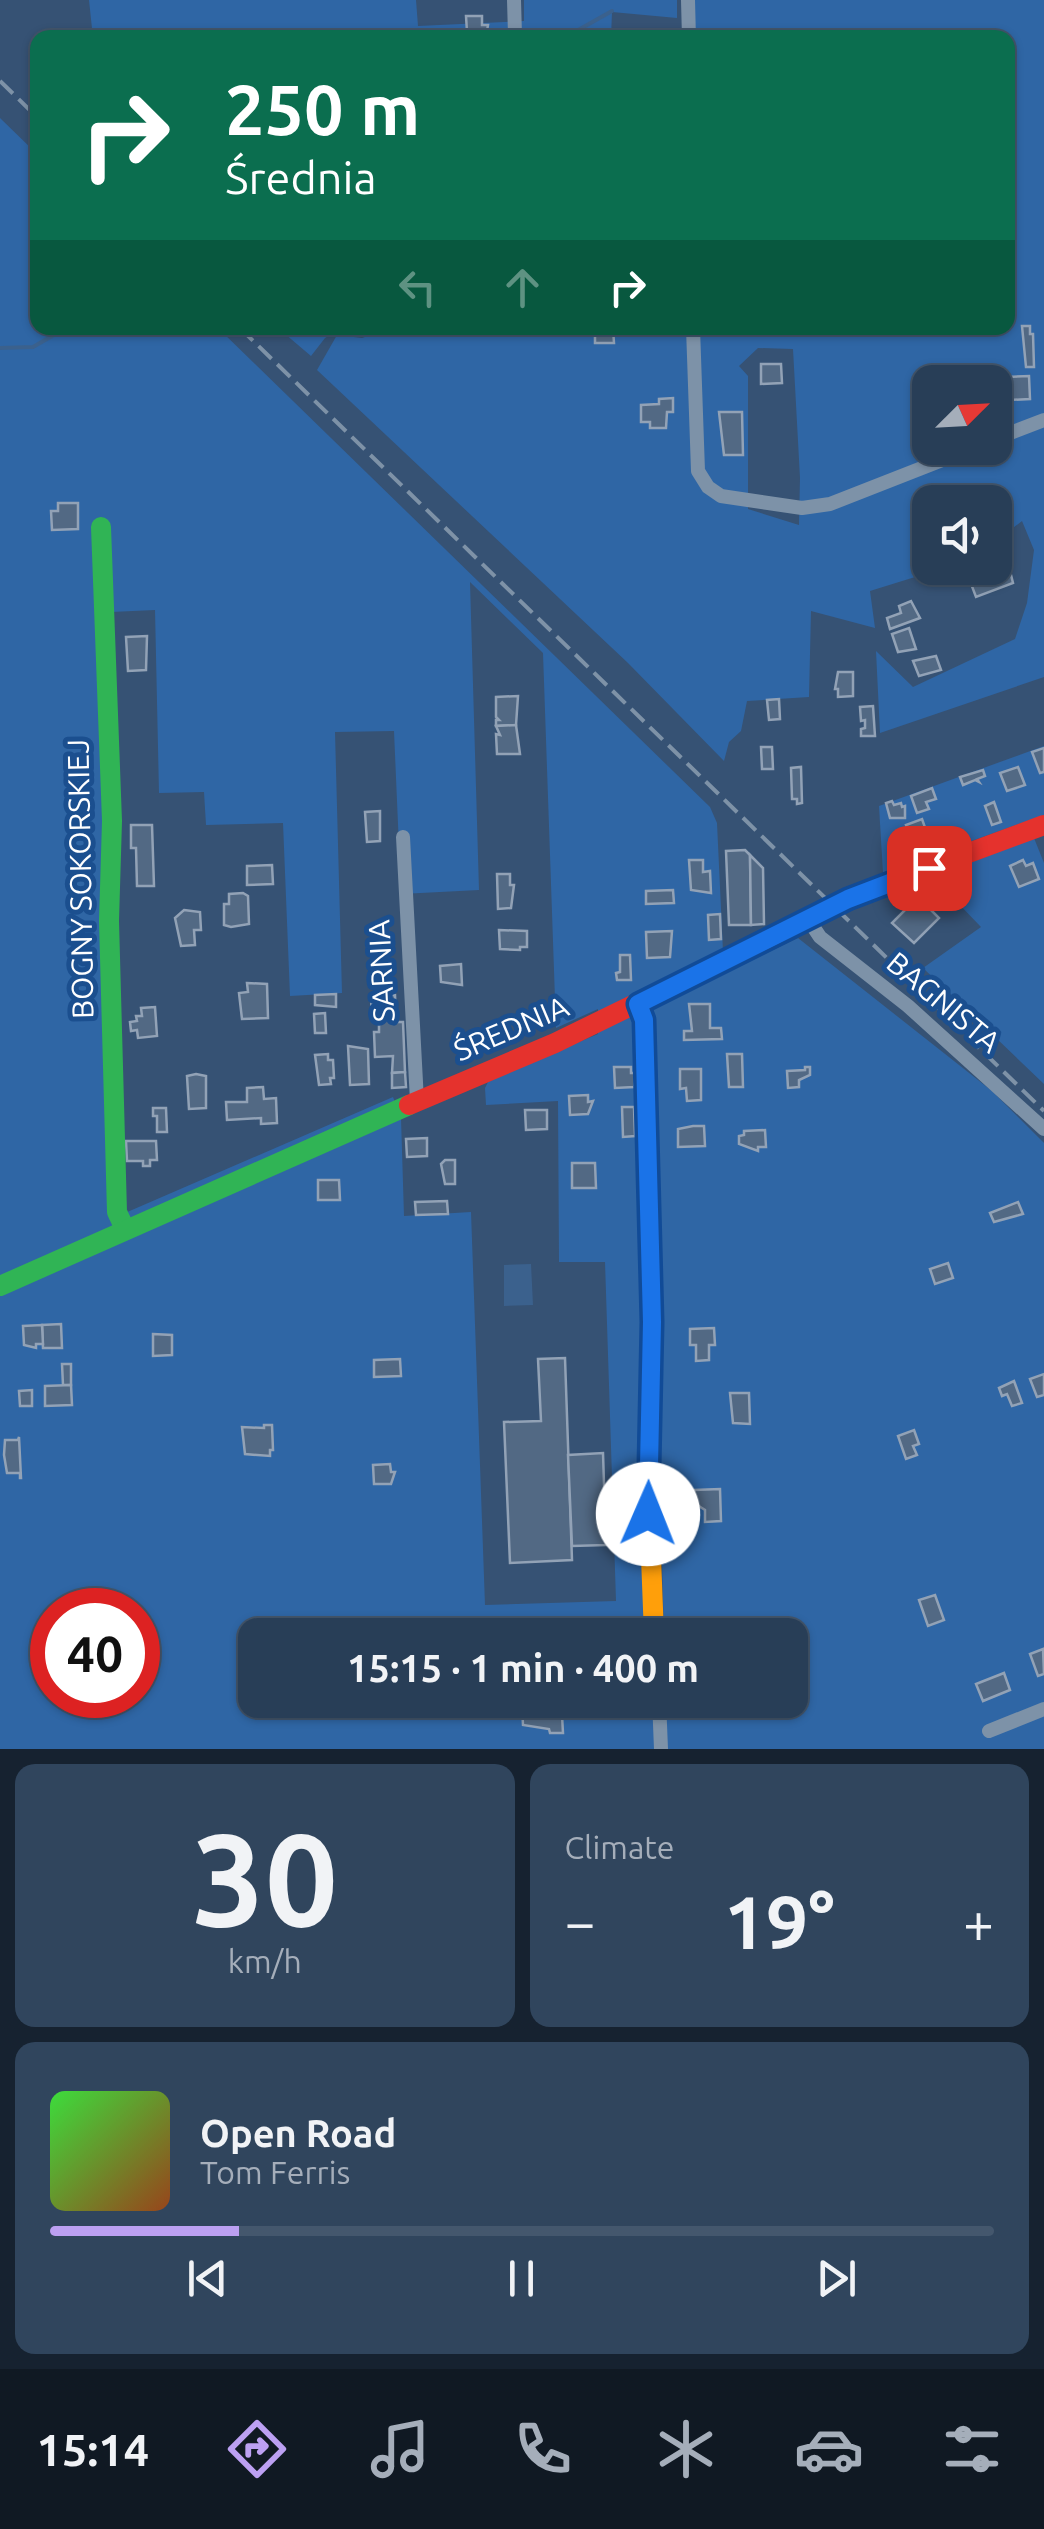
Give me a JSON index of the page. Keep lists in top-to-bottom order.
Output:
{
  "streets": {
    "street": [
      "BOGNY SOKORSKIEJ",
      "SARNIA",
      "BAGNISTA",
      "ŚREDNIA"
    ]
  },
  "crossings": [
    ["BOGNY SOKORSKIEJ", "ŚREDNIA"],
    ["SARNIA", "ŚREDNIA"],
    ["BAGNISTA", "ŚREDNIA"]
  ],
  "north": "top right",
  "page": {
    "turn": ["250 m", "Średnia"],
    "limit": "40",
    "trip": "15:15 · 1 min · 400 m",
    "tile": [
      ["30", "km/h"],
      "Climate"
    ],
    "heat": ["−", "19°", "+"],
    "song": ["Open Road", "Tom Ferris"],
    "tabs": "15:14"
  }
}
